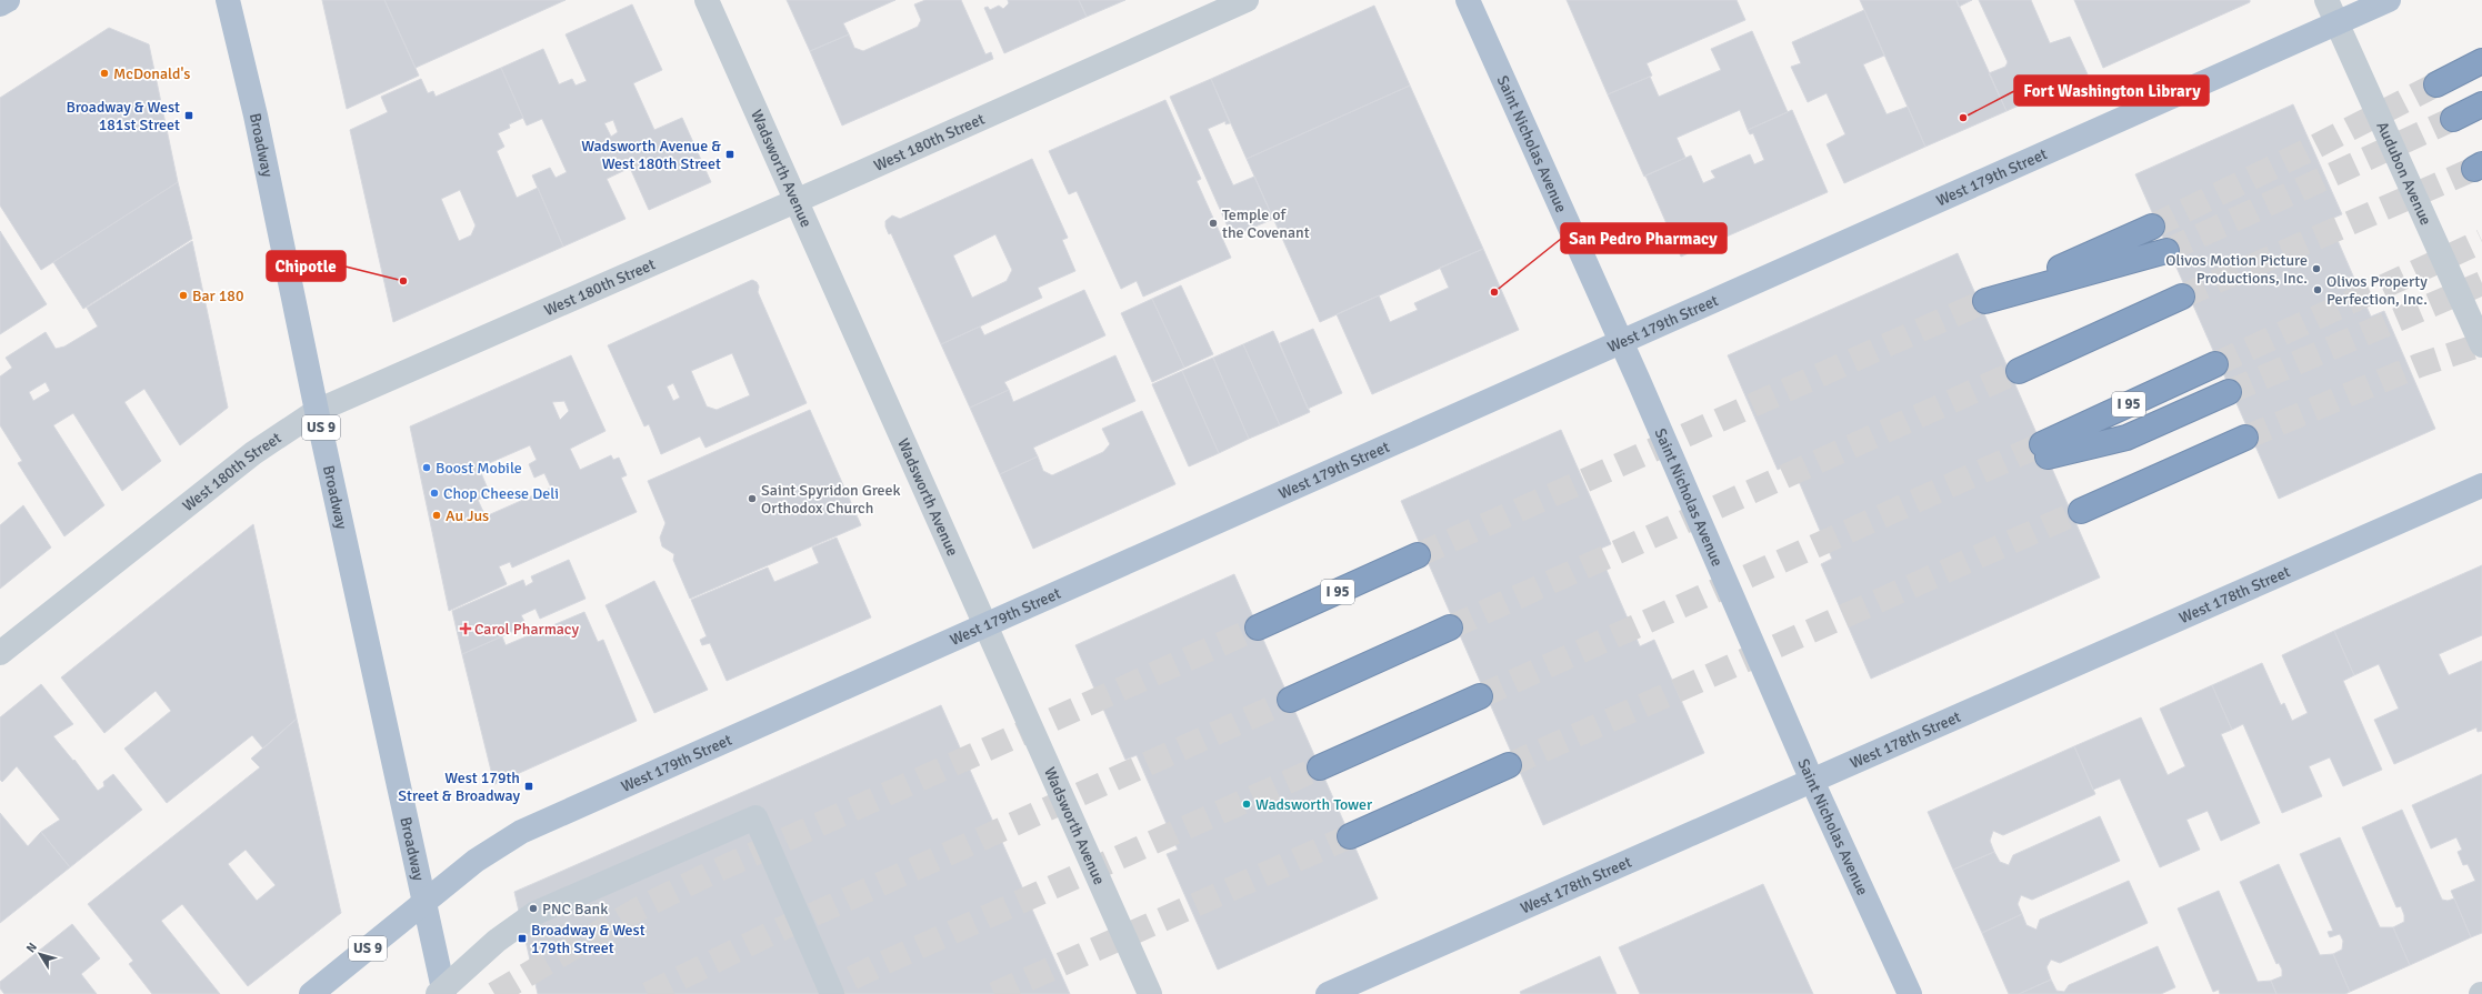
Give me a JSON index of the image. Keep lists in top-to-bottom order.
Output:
{
  "streets": {
    "highway": ["I 95"],
    "main road": [
      "Saint Nicholas Avenue",
      "Broadway",
      "West 179th Street",
      "US 9",
      "West 178th Street"
    ],
    "street": ["West 180th Street", "Wadsworth Avenue", "Audubon Avenue"]
  },
  "crossings": [
    ["West 180th Street", "Broadway"],
    ["West 180th Street", "Wadsworth Avenue"],
    ["Saint Nicholas Avenue", "West 179th Street"],
    ["Saint Nicholas Avenue", "West 178th Street"],
    ["Broadway", "West 179th Street"],
    ["Wadsworth Avenue", "West 179th Street"],
    ["Audubon Avenue", "West 179th Street"]
  ],
  "places": {
    "other": [
      "McDonald's",
      "Fort Washington Library",
      "Temple of the Covenant",
      "Olivos Motion Picture Productions, Inc.",
      "Chipotle",
      "Olivos Property Perfection, Inc.",
      "San Pedro Pharmacy",
      "Bar 180",
      "Boost Mobile",
      "Chop Cheese Deli",
      "Saint Spyridon Greek Orthodox Church",
      "Au Jus",
      "Wadsworth Tower",
      "PNC Bank"
    ],
    "transit": [
      "Broadway & West 181st Street",
      "Wadsworth Avenue & West 180th Street",
      "West 179th Street & Broadway",
      "Broadway & West 179th Street"
    ],
    "health": ["Carol Pharmacy"]
  },
  "north": "top left"
}
